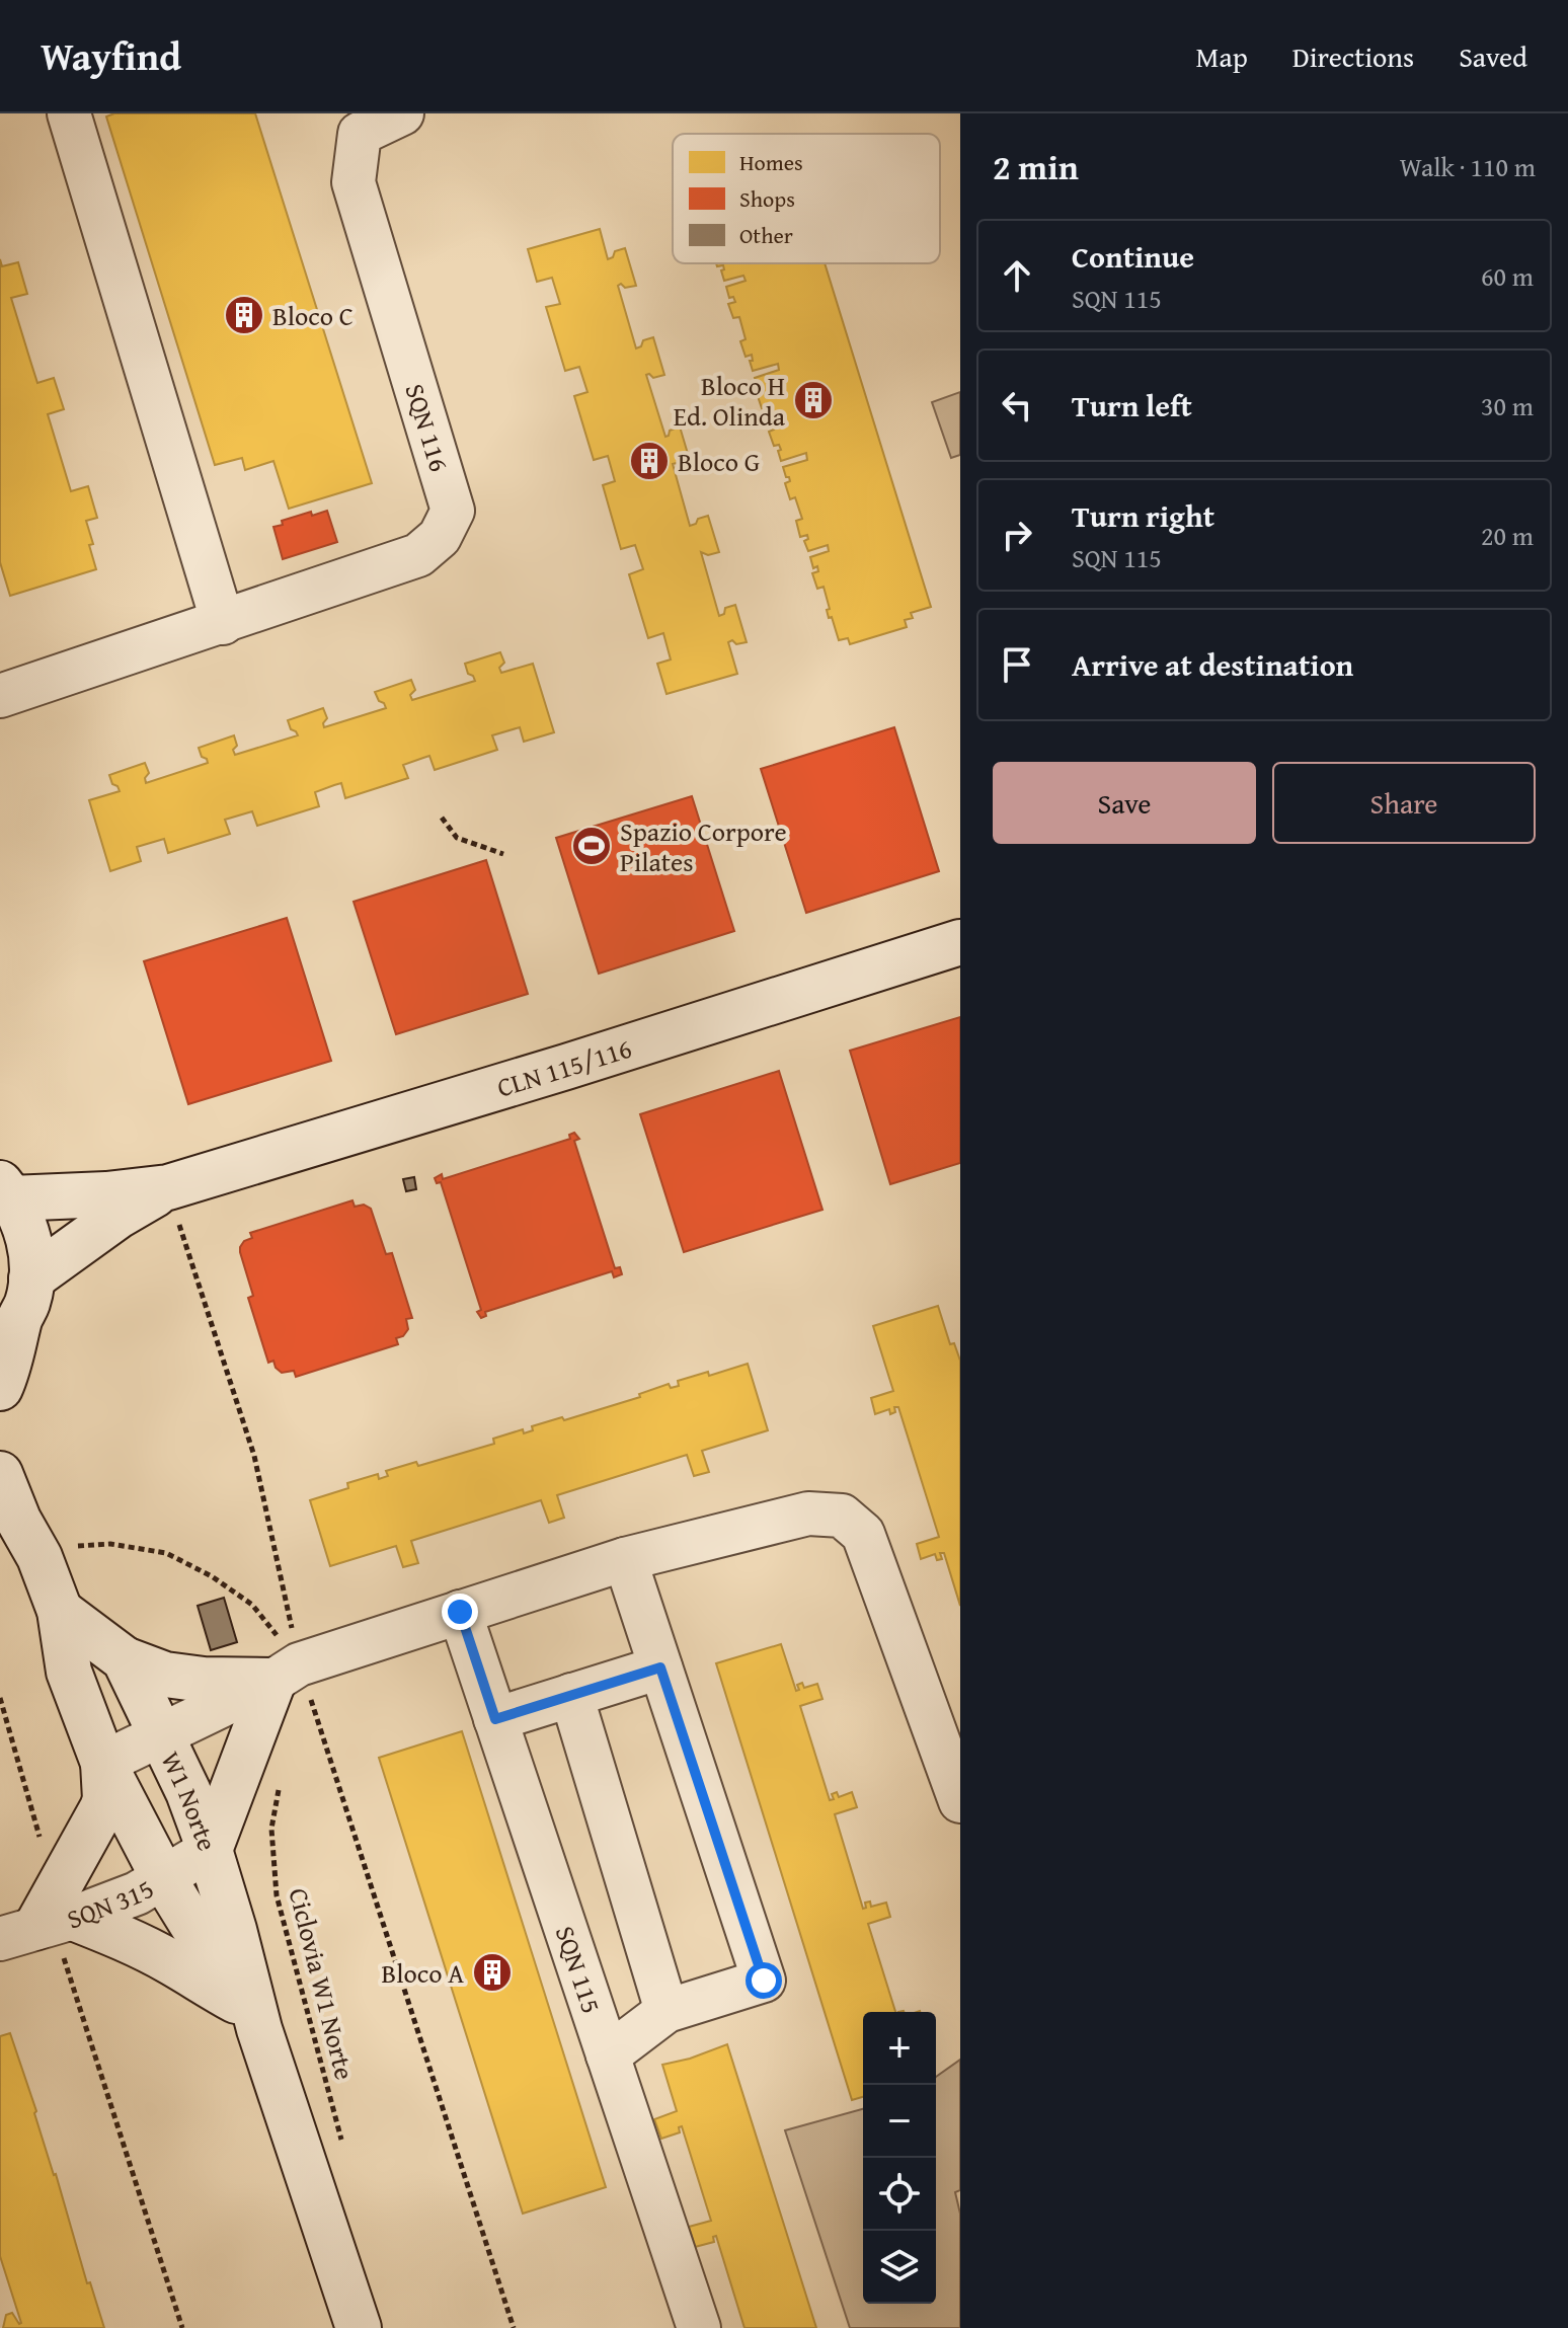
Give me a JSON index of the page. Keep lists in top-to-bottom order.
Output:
{
  "streets": {
    "street": [
      "SQN 116",
      "CLN 115/116",
      "W1 Norte",
      "SQN 315",
      "SQN 115"
    ],
    "path": ["Ciclovia W1 Norte"]
  },
  "crossings": [
    ["W1 Norte", "SQN 315"]
  ],
  "places": {
    "building": [
      "Bloco C",
      "Bloco H Ed. Olinda",
      "Bloco G",
      "Bloco A"
    ],
    "sports": ["Spazio Corpore Pilates"]
  },
  "legend": ["Homes", "Shops", "Other"],
  "page": {
    "header": "Wayfind",
    "nav": ["Map", "Directions", "Saved"],
    "heading": ["2 min", "Walk · 110 m"],
    "list": [
      ["Continue", "SQN 115", "60 m"],
      ["Turn left", "30 m"],
      ["Turn right", "SQN 115", "20 m"],
      "Arrive at destination"
    ],
    "buttons": ["Save", "Share"],
    "map_buttons": ["+", "−"]
  }
}
